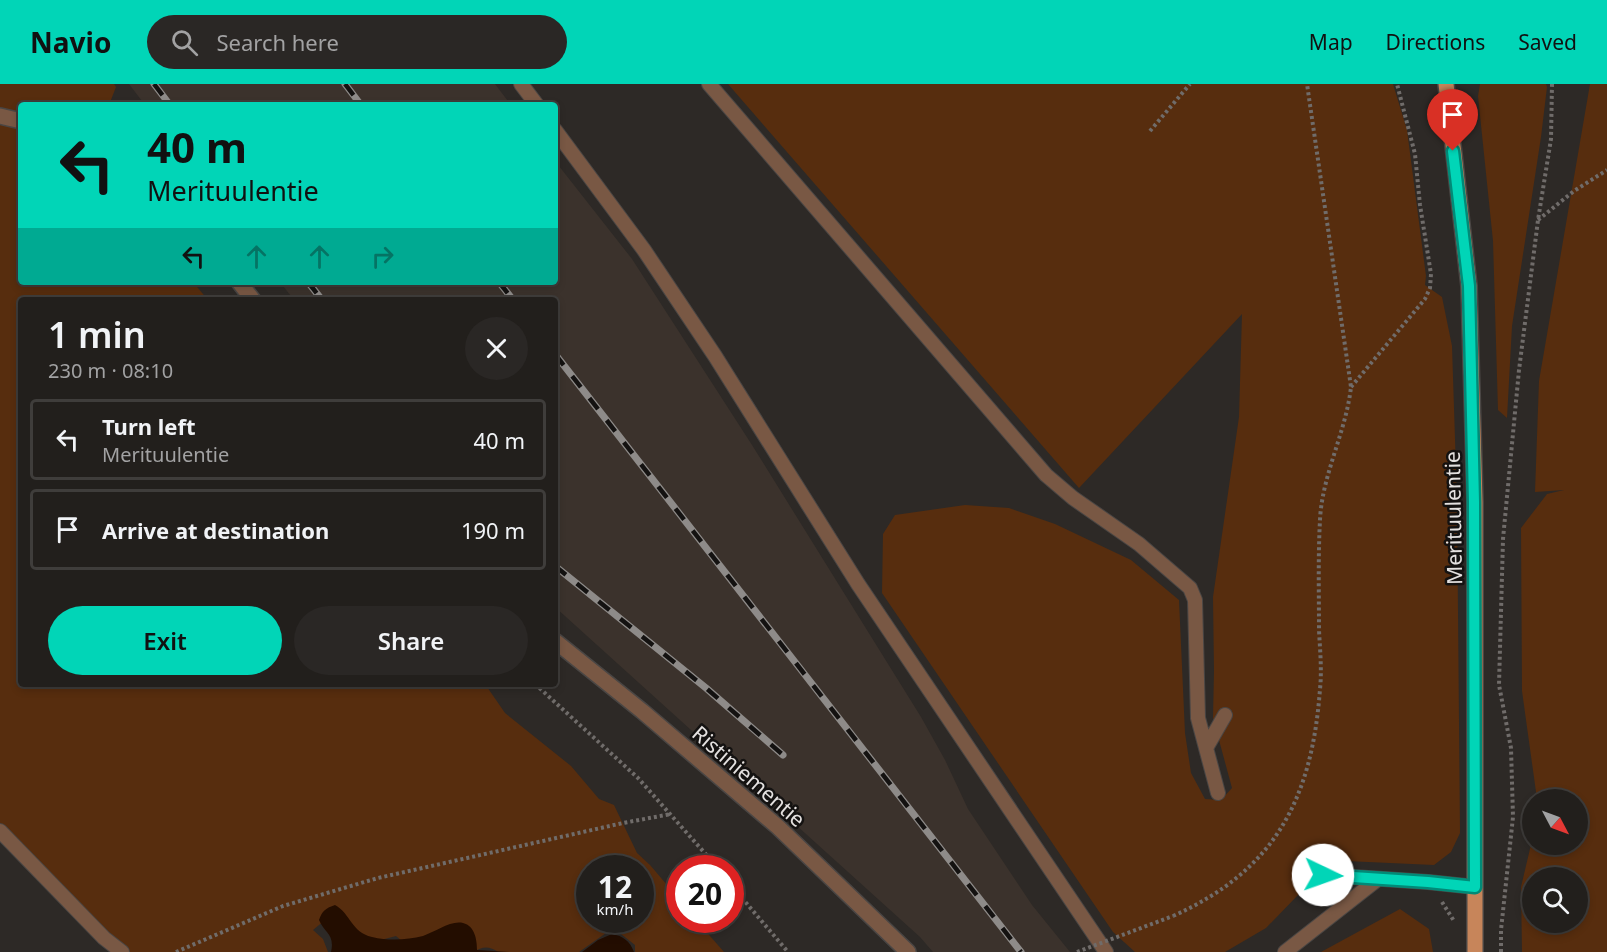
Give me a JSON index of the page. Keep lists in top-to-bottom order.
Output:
{
  "streets": {
    "main road": ["Merituulentie"],
    "street": ["Ristiniementie"]
  },
  "north": "bottom right",
  "page": {
    "header": "Navio",
    "search": "Search here",
    "nav": ["Map", "Directions", "Saved"],
    "turn": ["40 m", "Merituulentie"],
    "heading": ["1 min", "230 m · 08:10"],
    "list": [
      {
        "name": "Turn left",
        "note": "Merituulentie",
        "value": "40 m"
      },
      {
        "name": "Arrive at destination",
        "value": "190 m"
      }
    ],
    "buttons": ["Exit", "Share"],
    "speed": "12 km/h",
    "limit": "20"
  }
}
